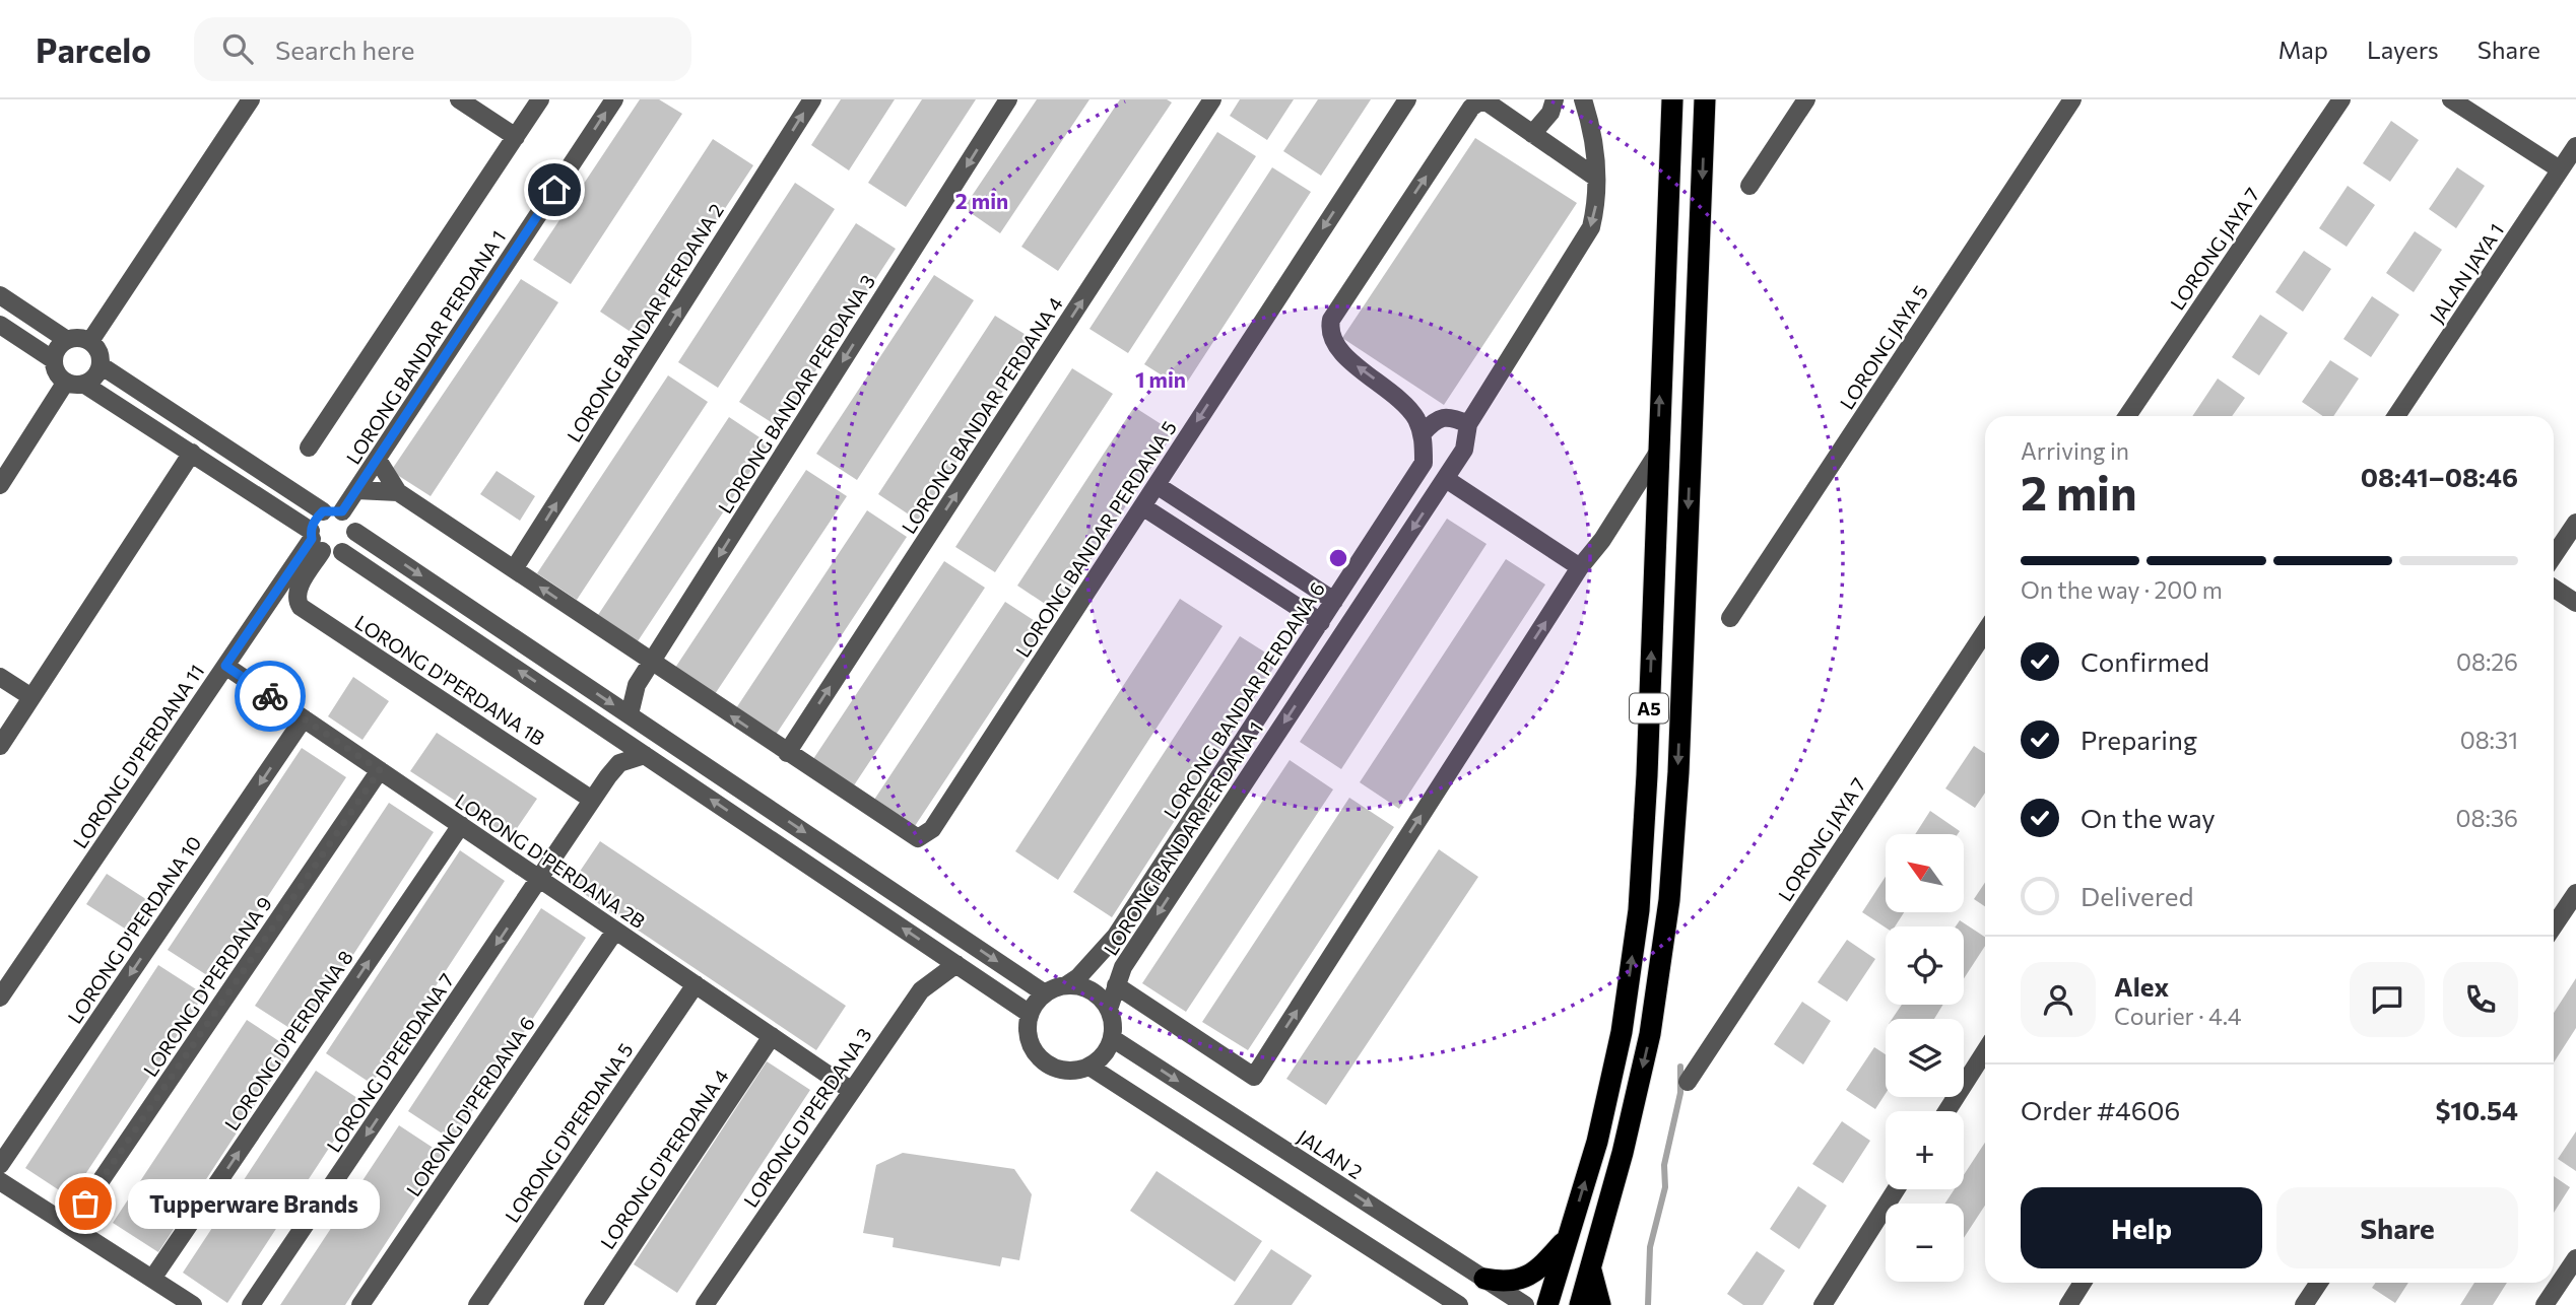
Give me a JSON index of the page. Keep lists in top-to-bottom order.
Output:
{
  "streets": {
    "highway": ["A5"],
    "street": [
      "LORONG JAYA 7",
      "JALAN JAYA 1",
      "LORONG BANDAR PERDANA 2",
      "LORONG BANDAR PERDANA 1",
      "LORONG JAYA 5",
      "LORONG BANDAR PERDANA 3",
      "LORONG BANDAR PERDANA 4",
      "LORONG BANDAR PERDANA 5",
      "LORONG D'PERDANA 1B",
      "LORONG BANDAR PERDANA 6",
      "LORONG D'PERDANA 11",
      "LORONG D'PERDANA 2B",
      "LORONG D'PERDANA 10",
      "LORONG D'PERDANA 9",
      "LORONG D'PERDANA 8",
      "LORONG D'PERDANA 7",
      "LORONG D'PERDANA 6",
      "LORONG D'PERDANA 3",
      "LORONG D'PERDANA 5",
      "JALAN 2",
      "LORONG D'PERDANA 4"
    ]
  },
  "crossings": [
    ["LORONG BANDAR PERDANA 1", "LORONG D'PERDANA 1B"],
    ["LORONG BANDAR PERDANA 1", "LORONG BANDAR PERDANA 6"],
    ["LORONG BANDAR PERDANA 1", "LORONG D'PERDANA 11"],
    ["LORONG BANDAR PERDANA 1", "JALAN 2"],
    ["LORONG BANDAR PERDANA 4", "LORONG BANDAR PERDANA 5"],
    ["LORONG D'PERDANA 1B", "LORONG D'PERDANA 11"],
    ["LORONG D'PERDANA 1B", "LORONG D'PERDANA 7"],
    ["LORONG BANDAR PERDANA 6", "JALAN 2"],
    ["LORONG D'PERDANA 11", "LORONG D'PERDANA 2B"],
    ["LORONG D'PERDANA 2B", "LORONG D'PERDANA 10"],
    ["LORONG D'PERDANA 2B", "LORONG D'PERDANA 9"],
    ["LORONG D'PERDANA 2B", "LORONG D'PERDANA 8"],
    ["LORONG D'PERDANA 2B", "LORONG D'PERDANA 7"],
    ["LORONG D'PERDANA 2B", "LORONG D'PERDANA 6"],
    ["LORONG D'PERDANA 2B", "LORONG D'PERDANA 3"],
    ["LORONG D'PERDANA 2B", "LORONG D'PERDANA 5"],
    ["LORONG D'PERDANA 2B", "LORONG D'PERDANA 4"]
  ],
  "one_way": [
    "LORONG BANDAR PERDANA 2",
    "LORONG BANDAR PERDANA 3",
    "LORONG BANDAR PERDANA 4",
    "LORONG BANDAR PERDANA 5",
    "LORONG D'PERDANA 10",
    "LORONG D'PERDANA 8",
    "LORONG D'PERDANA 7"
  ],
  "places": ["Tupperware Brands"],
  "north": "top left",
  "page": {
    "header": "Parcelo",
    "search": "Search here",
    "nav": ["Map", "Layers", "Share"],
    "heading": ["2 min", "Arriving in", "08:41–08:46"],
    "panel": [
      "Alex",
      "Courier · 4.4",
      "Order #4606",
      "$10.54"
    ],
    "bar": "On the way · 200 m",
    "list": [
      ["Confirmed", "08:26"],
      ["Preparing", "08:31"],
      ["On the way", "08:36"],
      "Delivered"
    ],
    "map_buttons": ["+", "−"],
    "buttons": ["Help", "Share"],
    "bubble": "Tupperware Brands"
  },
  "rings": ["2 min", "1 min"]
}
